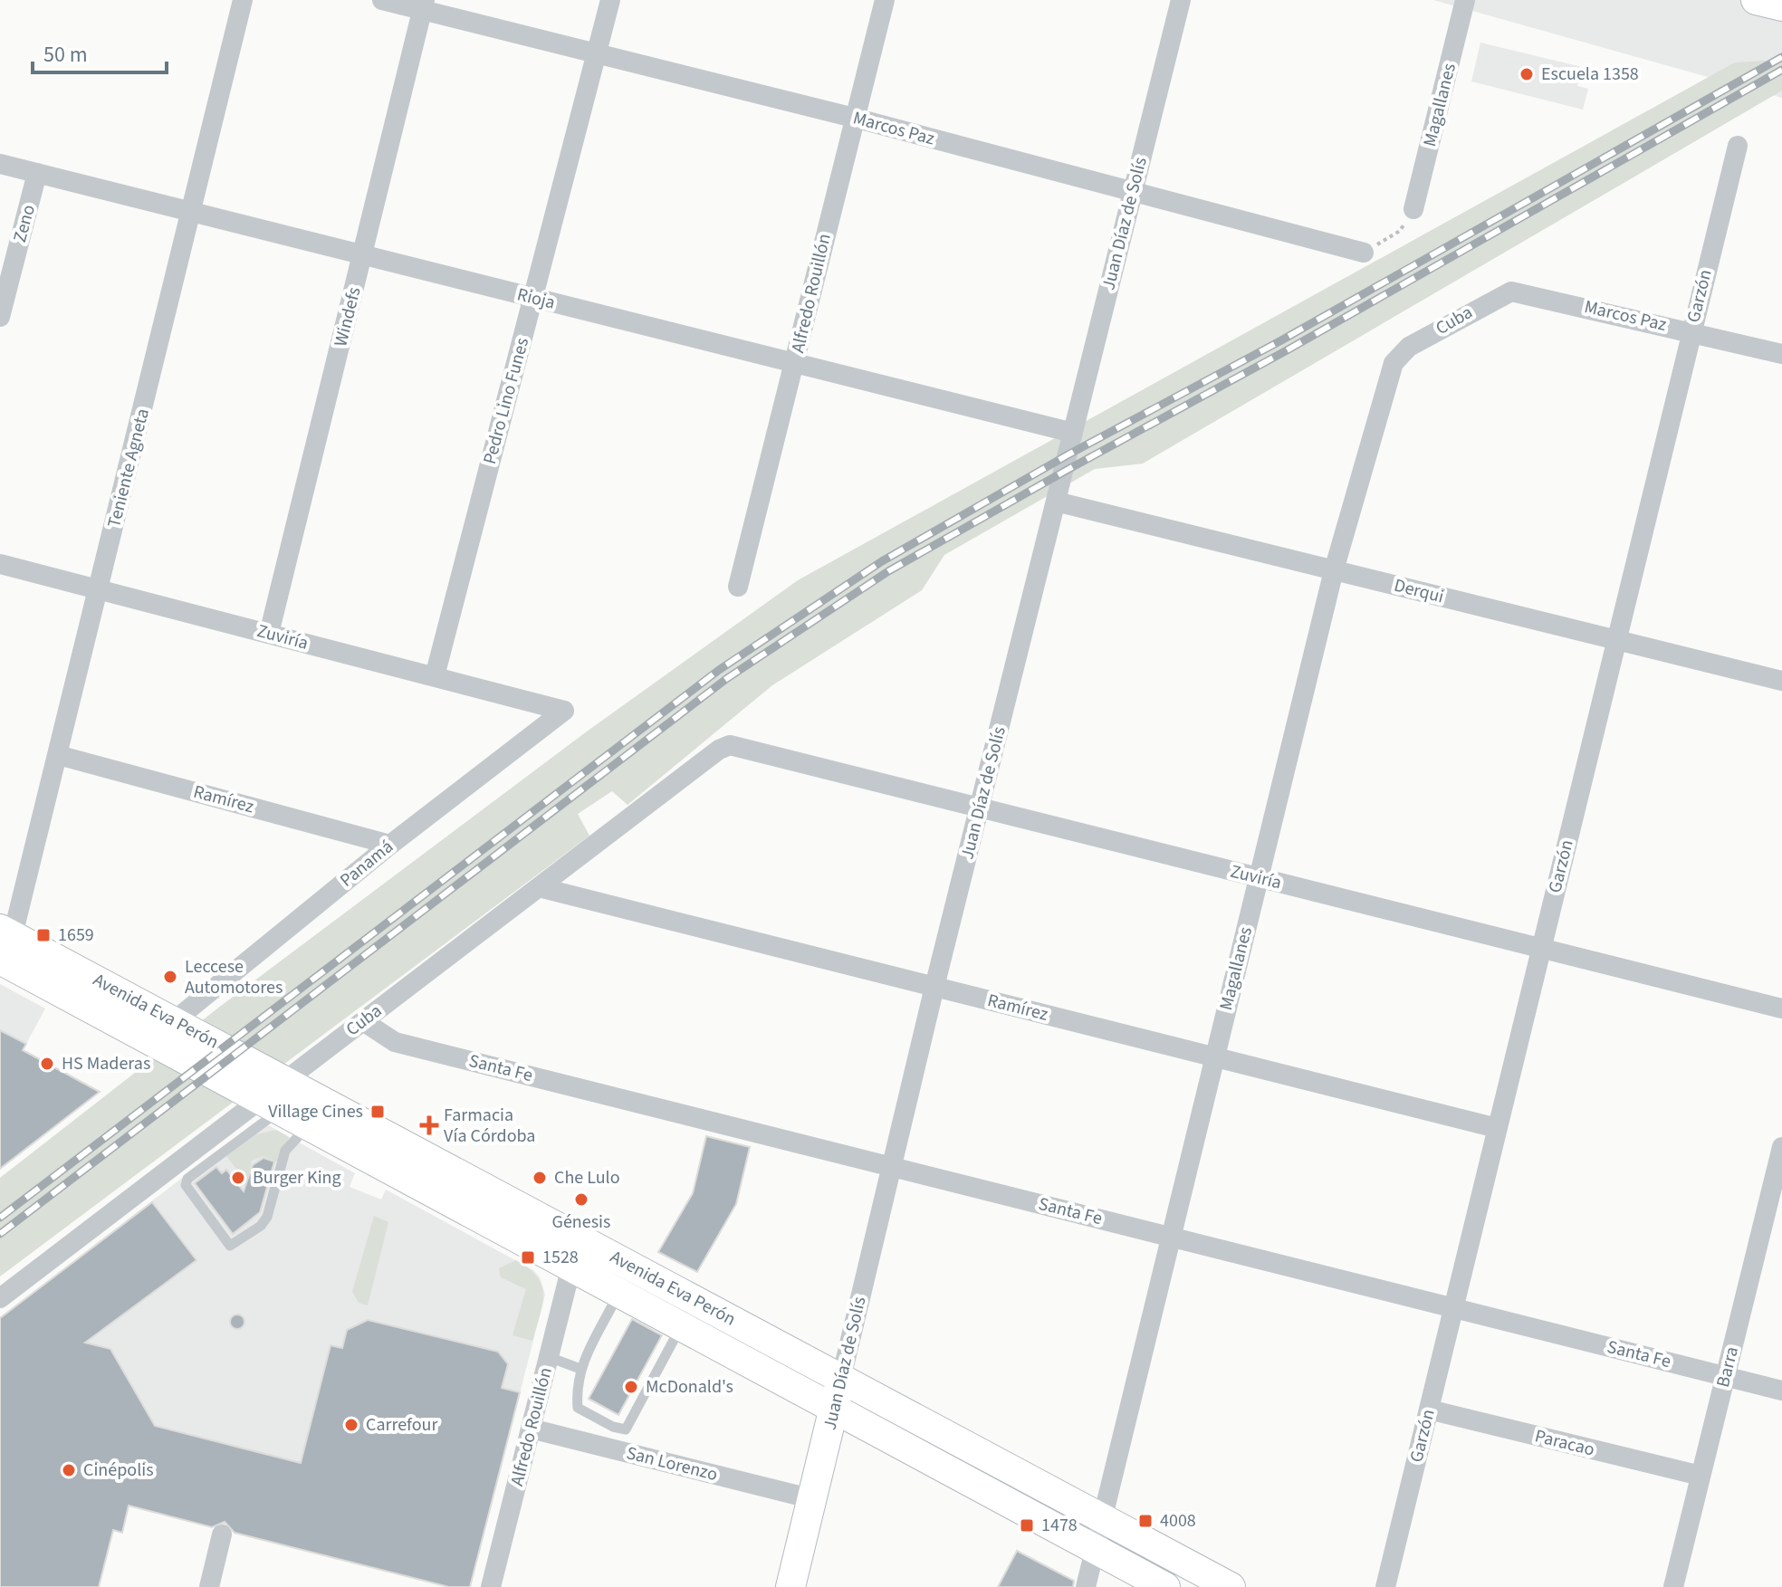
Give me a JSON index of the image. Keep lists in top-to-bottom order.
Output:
{
  "streets": {
    "main road": ["Juan Díaz de Solís", "Avenida Eva Perón"],
    "street": [
      "Magallanes",
      "Marcos Paz",
      "Zeno",
      "Alfredo Rouillón",
      "Garzón",
      "Rioja",
      "Windefs",
      "Cuba",
      "Pedro Lino Funes",
      "Teniente Agneta",
      "Derqui",
      "Zuviría",
      "Ramírez",
      "Panamá",
      "Santa Fe",
      "Barra",
      "Paracao",
      "San Lorenzo"
    ]
  },
  "crossings": [
    ["Magallanes", "Cuba"],
    ["Magallanes", "Derqui"],
    ["Magallanes", "Zuviría"],
    ["Magallanes", "Ramírez"],
    ["Magallanes", "Avenida Eva Perón"],
    ["Magallanes", "Santa Fe"],
    ["Marcos Paz", "Juan Díaz de Solís"],
    ["Marcos Paz", "Alfredo Rouillón"],
    ["Marcos Paz", "Garzón"],
    ["Marcos Paz", "Windefs"],
    ["Marcos Paz", "Cuba"],
    ["Marcos Paz", "Pedro Lino Funes"],
    ["Zeno", "Rioja"],
    ["Juan Díaz de Solís", "Rioja"],
    ["Juan Díaz de Solís", "Derqui"],
    ["Juan Díaz de Solís", "Zuviría"],
    ["Juan Díaz de Solís", "Ramírez"],
    ["Juan Díaz de Solís", "Avenida Eva Perón"],
    ["Juan Díaz de Solís", "Santa Fe"],
    ["Juan Díaz de Solís", "San Lorenzo"],
    ["Alfredo Rouillón", "Rioja"],
    ["Alfredo Rouillón", "Avenida Eva Perón"],
    ["Alfredo Rouillón", "San Lorenzo"],
    ["Garzón", "Derqui"],
    ["Garzón", "Zuviría"],
    ["Garzón", "Ramírez"],
    ["Garzón", "Santa Fe"],
    ["Garzón", "Paracao"],
    ["Rioja", "Windefs"],
    ["Rioja", "Pedro Lino Funes"],
    ["Rioja", "Teniente Agneta"],
    ["Windefs", "Zuviría"],
    ["Cuba", "Zuviría"],
    ["Cuba", "Ramírez"],
    ["Cuba", "Avenida Eva Perón"],
    ["Cuba", "Santa Fe"],
    ["Pedro Lino Funes", "Zuviría"],
    ["Teniente Agneta", "Zuviría"],
    ["Teniente Agneta", "Ramírez"],
    ["Teniente Agneta", "Avenida Eva Perón"],
    ["Zuviría", "Panamá"],
    ["Ramírez", "Panamá"],
    ["Panamá", "Avenida Eva Perón"],
    ["Santa Fe", "Barra"],
    ["Barra", "Paracao"]
  ],
  "places": {
    "other": [
      "Escuela 1358",
      "Leccese Automotores",
      "HS Maderas",
      "Burger King",
      "Che Lulo",
      "Génesis",
      "McDonald's",
      "Carrefour",
      "Cinépolis"
    ],
    "transit": [
      "1659",
      "Village Cines",
      "1528",
      "4008",
      "1478"
    ],
    "health": ["Farmacia Vía Córdoba"]
  },
  "scale_bar": "50 m"
}
